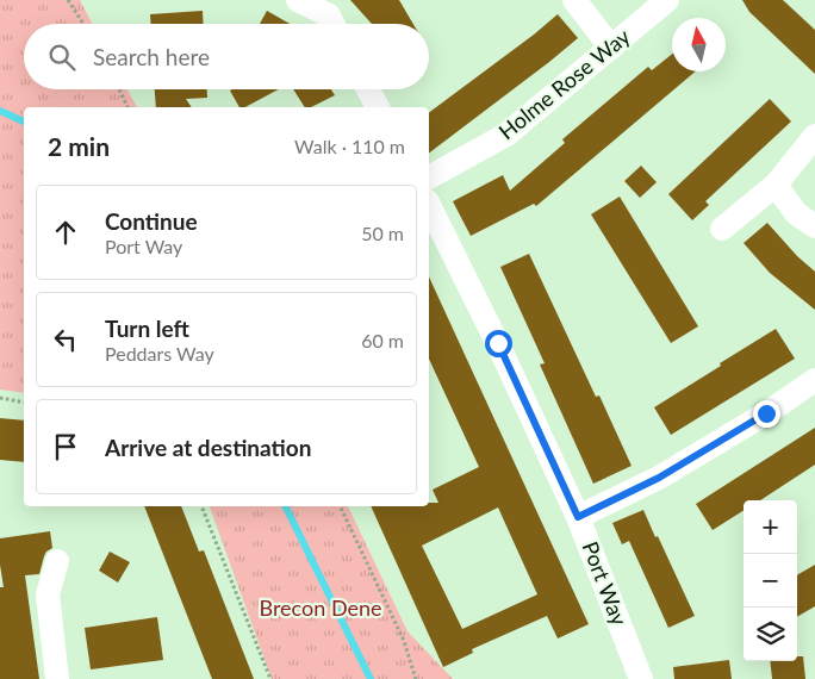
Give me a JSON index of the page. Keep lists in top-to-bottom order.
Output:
{
  "streets": {
    "street": ["Holme Rose Way", "Port Way"]
  },
  "parks": ["Brecon Dene"],
  "north": "top",
  "page": {
    "search": "Search here",
    "heading": ["2 min", "Walk · 110 m"],
    "list": [
      ["Continue", "Port Way", "50 m"],
      ["Turn left", "Peddars Way", "60 m"],
      "Arrive at destination"
    ],
    "map_buttons": ["+", "−"]
  }
}
